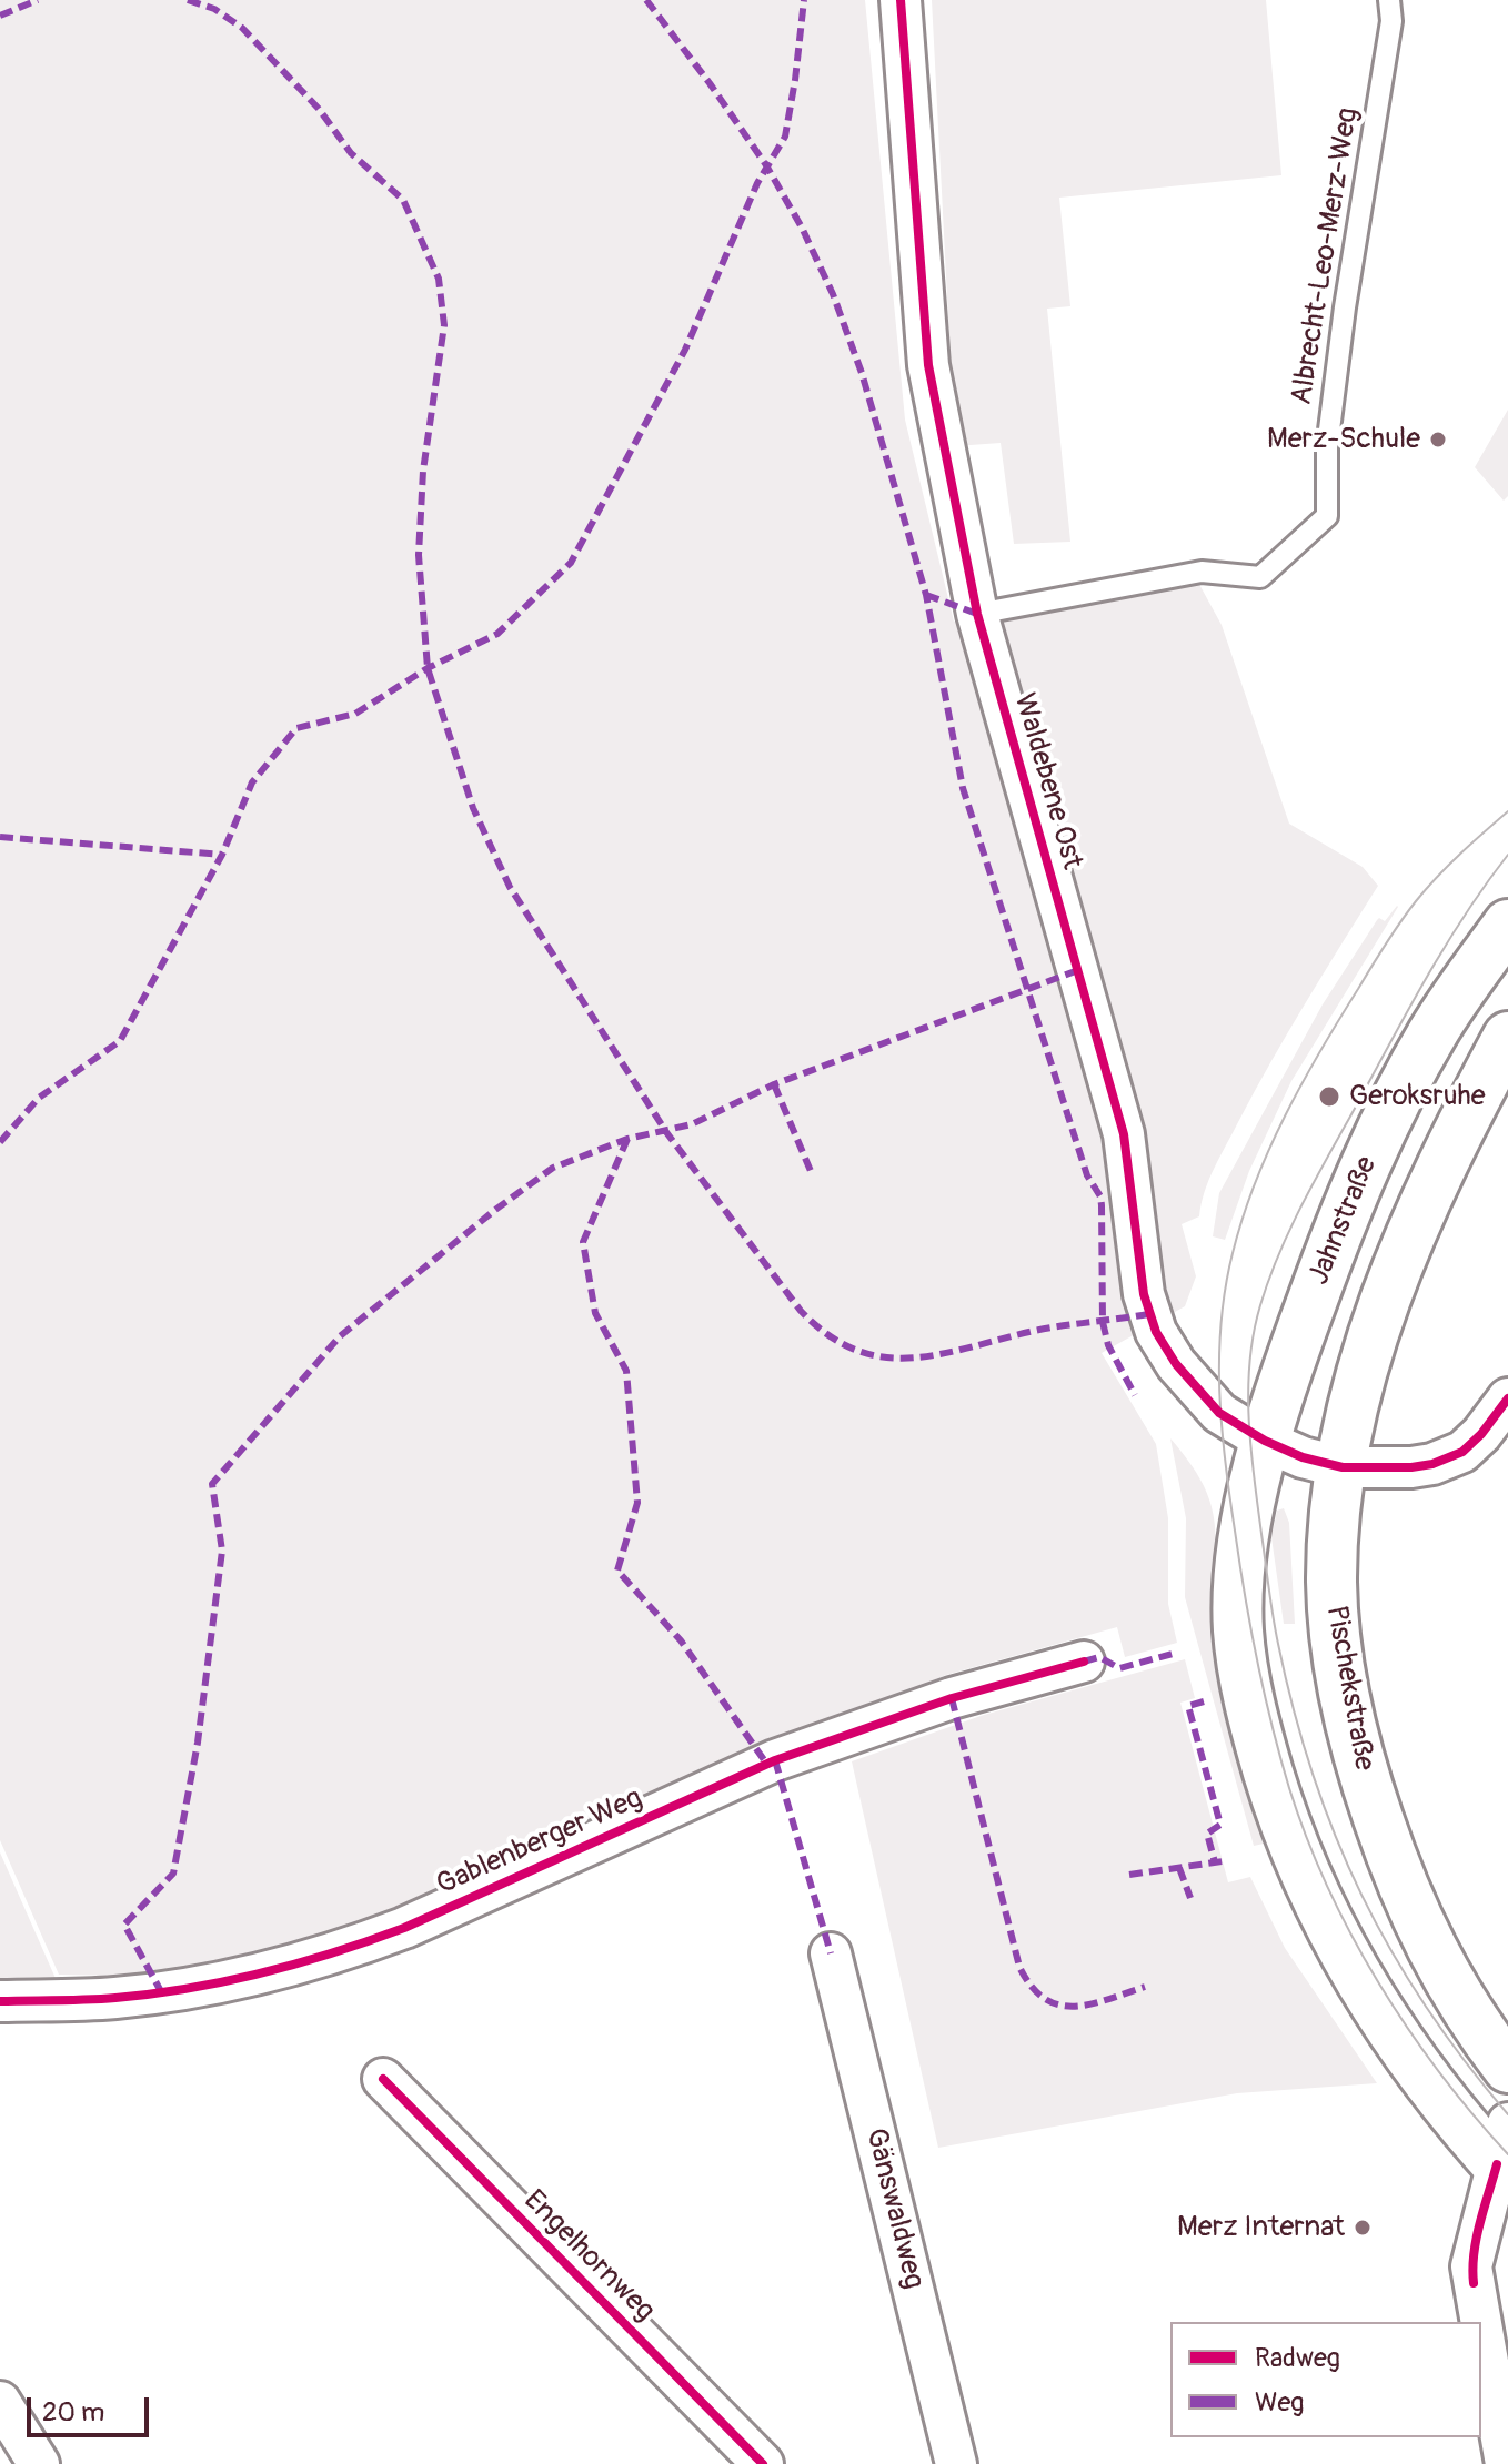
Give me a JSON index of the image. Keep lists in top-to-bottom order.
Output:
{
  "streets": {
    "main road": ["Jahnstraße", "Pischekstraße"],
    "street": [
      "Waldebene Ost",
      "Gablenberger Weg",
      "Gänswaldweg",
      "Engelhornweg"
    ],
    "lane": ["Albrecht-Leo-Merz-Weg"]
  },
  "crossings": [
    ["Albrecht-Leo-Merz-Weg", "Waldebene Ost"],
    ["Waldebene Ost", "Jahnstraße"],
    ["Waldebene Ost", "Pischekstraße"]
  ],
  "places": ["Merz-Schule", "Geroksruhe", "Merz Internat"],
  "legend": ["Radweg", "Weg"],
  "scale_bar": "20 m"
}
